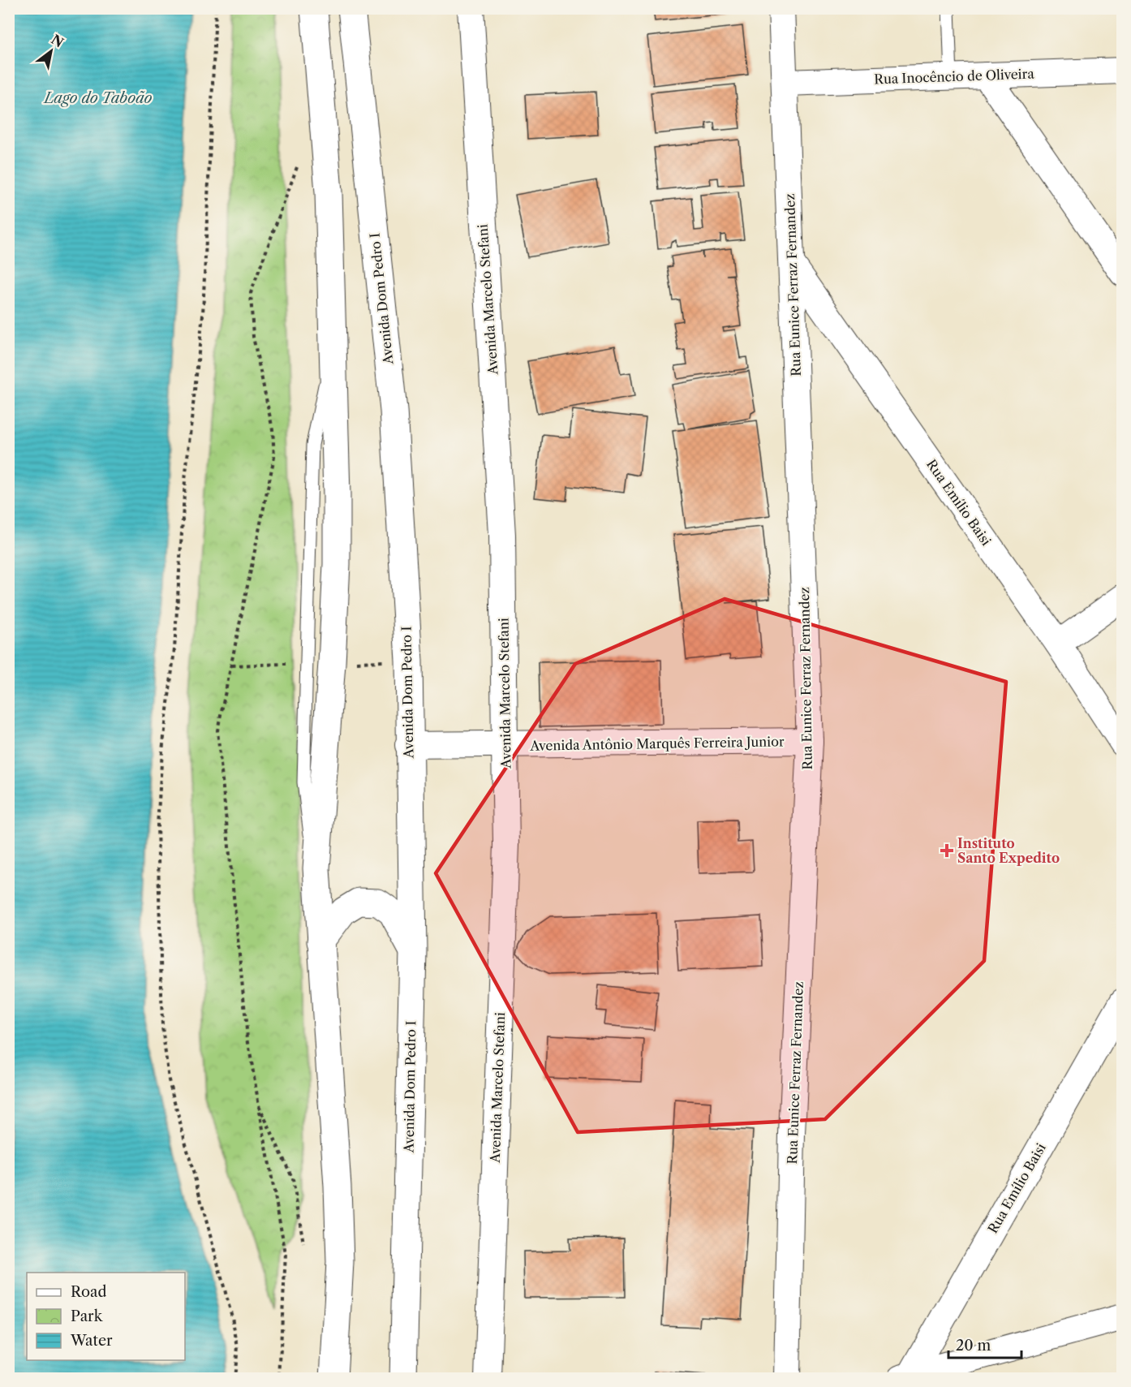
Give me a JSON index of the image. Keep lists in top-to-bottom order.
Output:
{
  "streets": {
    "main road": ["Avenida Dom Pedro I"],
    "street": [
      "Rua Inocêncio de Oliveira",
      "Rua Eunice Ferraz Fernandez",
      "Avenida Marcelo Stefani",
      "Rua Emílio Baisi",
      "Avenida Antônio Marquês Ferreira Junior"
    ]
  },
  "crossings": [
    ["Rua Inocêncio de Oliveira", "Rua Eunice Ferraz Fernandez"],
    ["Rua Eunice Ferraz Fernandez", "Rua Emílio Baisi"],
    ["Rua Eunice Ferraz Fernandez", "Avenida Antônio Marquês Ferreira Junior"],
    ["Avenida Dom Pedro I", "Avenida Antônio Marquês Ferreira Junior"],
    ["Avenida Marcelo Stefani", "Avenida Antônio Marquês Ferreira Junior"]
  ],
  "water": ["Lago do Taboão"],
  "places": {
    "health": ["Instituto Santo Expedito"]
  },
  "legend": ["Road", "Park", "Water"],
  "scale_bar": "20 m",
  "north": "top right"
}
